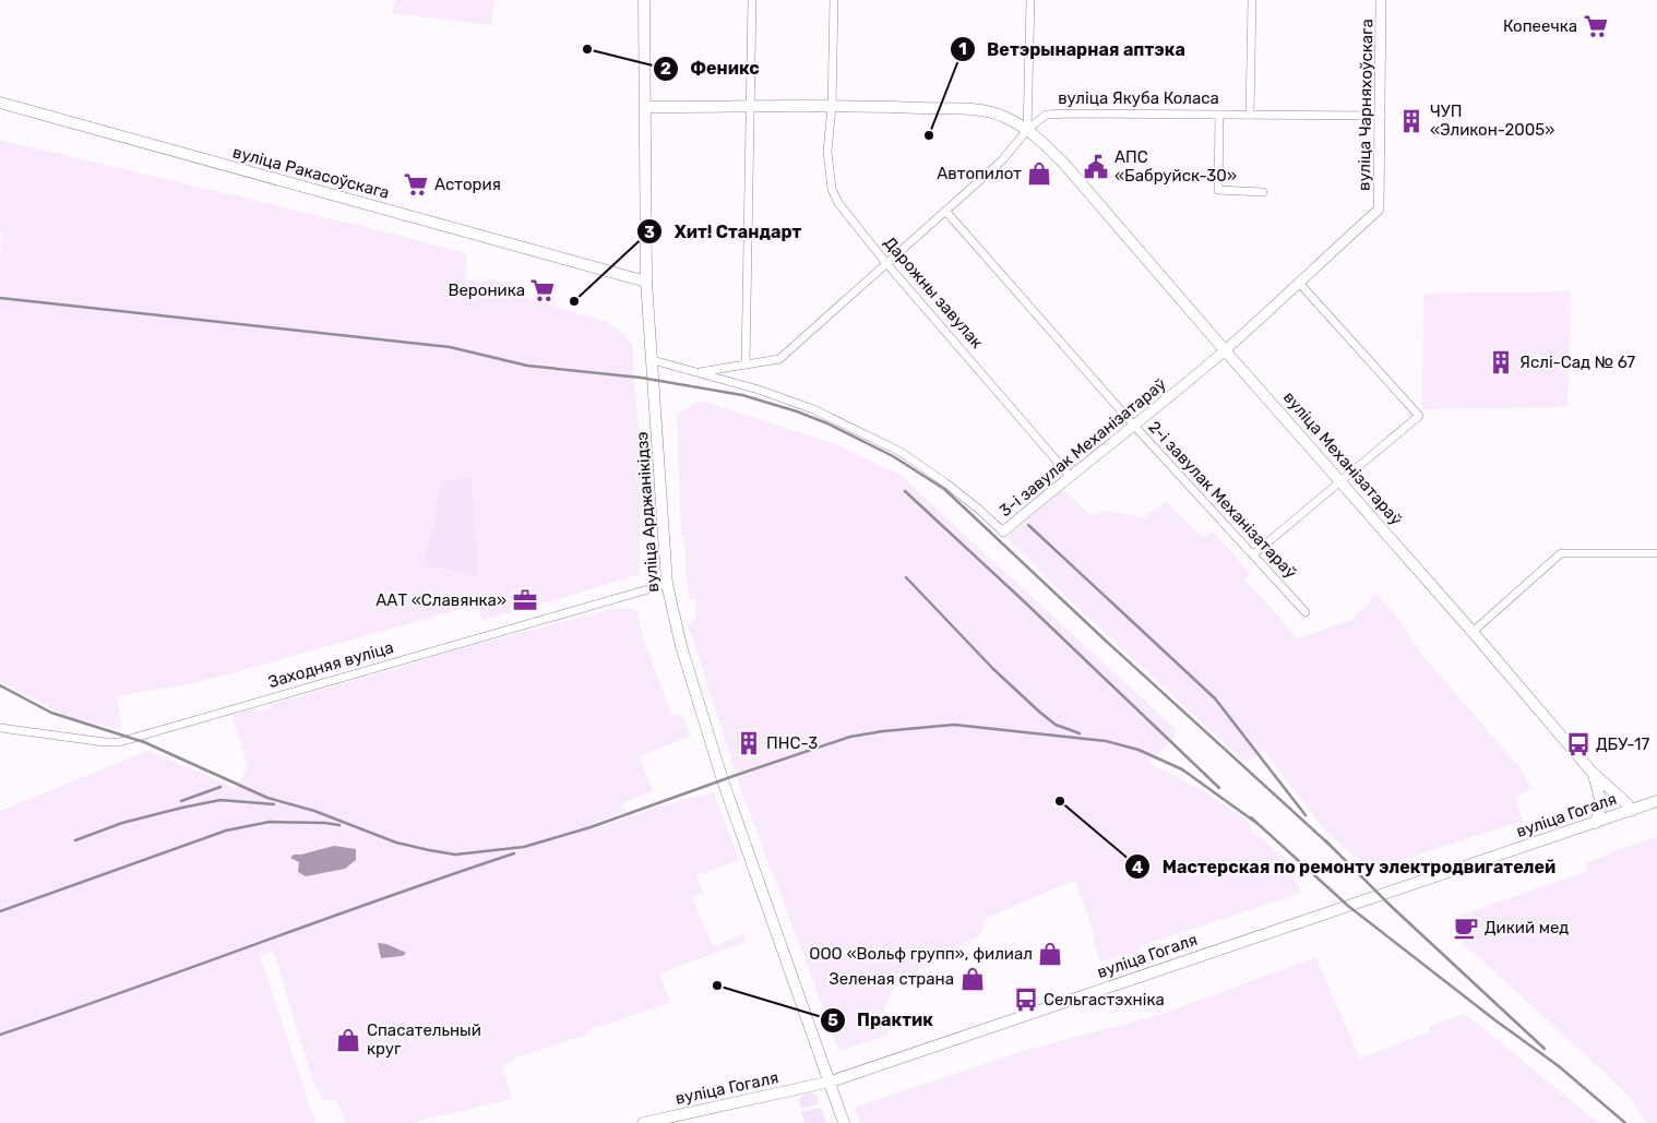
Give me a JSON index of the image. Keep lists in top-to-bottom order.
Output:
{
  "streets": {
    "main road": [
      "вуліца Ракасоўскага",
      "вуліца Механізатараў",
      "вуліца Арджанікідзэ",
      "вуліца Гогаля"
    ],
    "street": [
      "вуліца Якуба Коласа",
      "вуліца Чарняхоўскага",
      "Дарожны завулак",
      "3-і завулак Механізатараў",
      "2-і завулак Механізатараў",
      "Заходняя вуліца"
    ]
  },
  "crossings": [
    ["вуліца Якуба Коласа", "вуліца Чарняхоўскага"],
    ["вуліца Якуба Коласа", "Дарожны завулак"],
    ["вуліца Якуба Коласа", "3-і завулак Механізатараў"],
    ["вуліца Якуба Коласа", "вуліца Механізатараў"],
    ["вуліца Якуба Коласа", "2-і завулак Механізатараў"],
    ["вуліца Чарняхоўскага", "3-і завулак Механізатараў"],
    ["вуліца Ракасоўскага", "вуліца Арджанікідзэ"],
    ["Дарожны завулак", "3-і завулак Механізатараў"],
    ["3-і завулак Механізатараў", "вуліца Механізатараў"],
    ["3-і завулак Механізатараў", "2-і завулак Механізатараў"],
    ["3-і завулак Механізатараў", "вуліца Арджанікідзэ"],
    ["вуліца Механізатараў", "вуліца Гогаля"],
    ["вуліца Арджанікідзэ", "Заходняя вуліца"],
    ["вуліца Арджанікідзэ", "вуліца Гогаля"]
  ],
  "places": {
    "supermarket": ["Копеечка", "Астория", "Вероника"],
    "other": [
      "Феникс",
      "Ветэрынарная аптэка",
      "Хит! Стандарт",
      "Мастерская по ремонту электродвигателей",
      "Практик"
    ],
    "building": ["ЧУП «Эликон-2005»", "Яслі-Сад № 67", "ПНС-3"],
    "public building": ["АПС «Бабруйск-30»"],
    "shop": [
      "Автопилот",
      "ООО «Вольф групп», филиал",
      "Зеленая страна",
      "Спасательный круг"
    ],
    "office": ["ААТ «Славянка»"],
    "bus stop": ["ДБУ-17", "Сельгастэхніка"],
    "cafe": ["Дикий мед"]
  }
}
